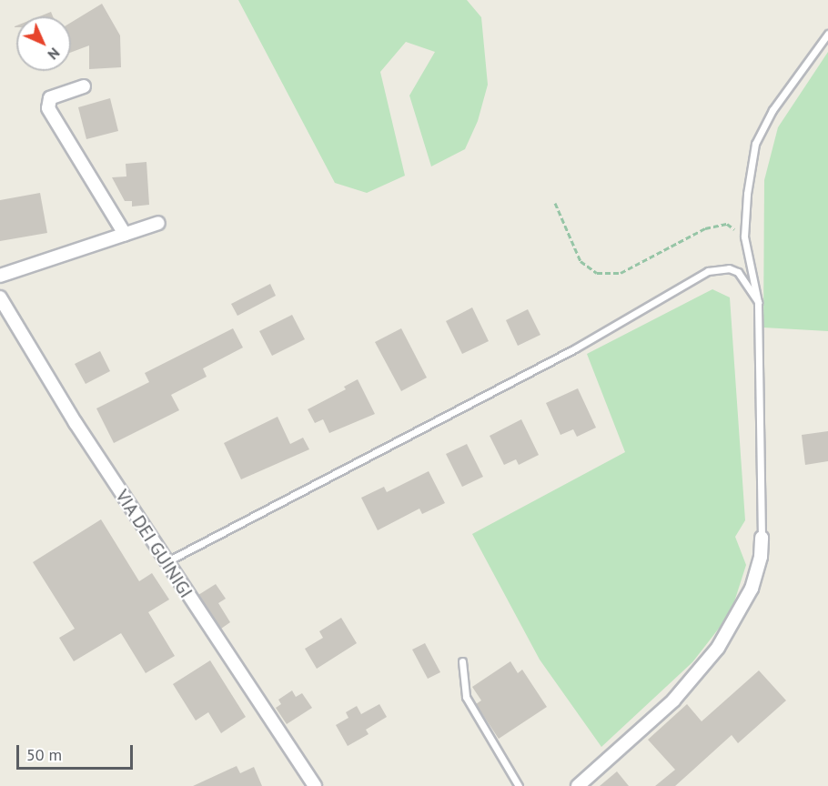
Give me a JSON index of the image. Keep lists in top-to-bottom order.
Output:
{
  "streets": {
    "street": ["VIA DEI GUINIGI"]
  },
  "scale_bar": "50 m",
  "north": "bottom right"
}
